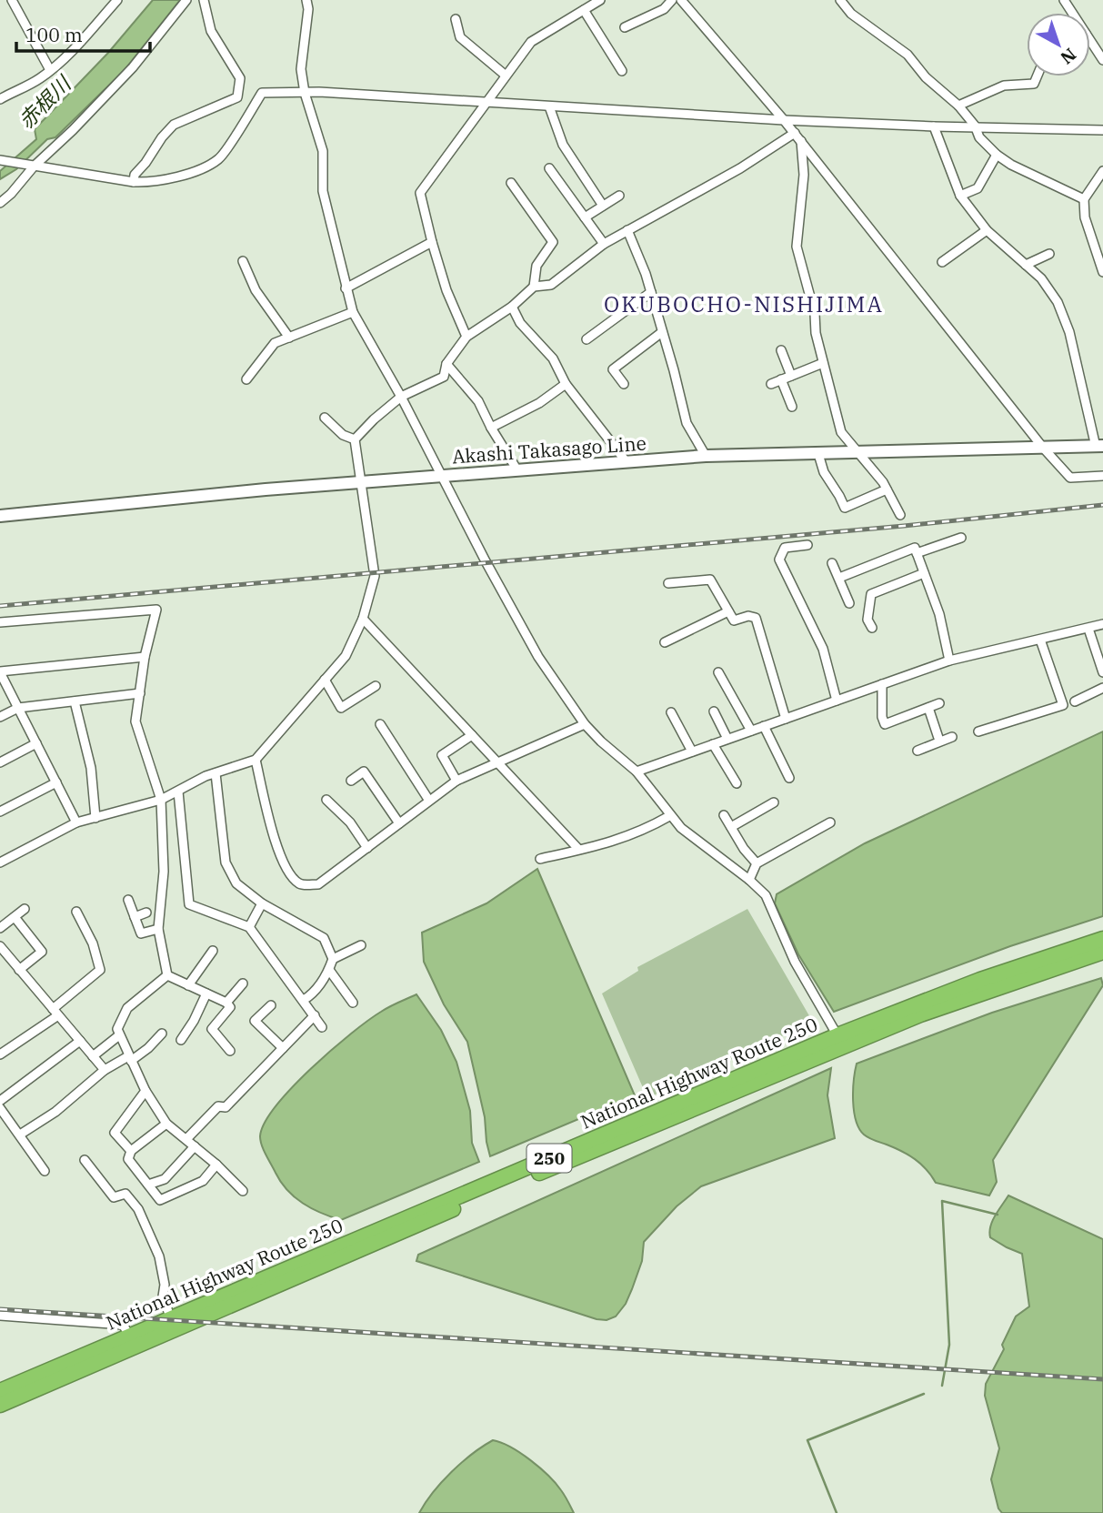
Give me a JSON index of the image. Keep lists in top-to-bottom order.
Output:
{
  "streets": {
    "highway": ["National Highway Route 250", "250"],
    "main road": ["Akashi Takasago Line"]
  },
  "districts": ["OKUBOCHO-NISHIJIMA"],
  "water": ["赤根川"],
  "scale_bar": "100 m",
  "north": "bottom right"
}
